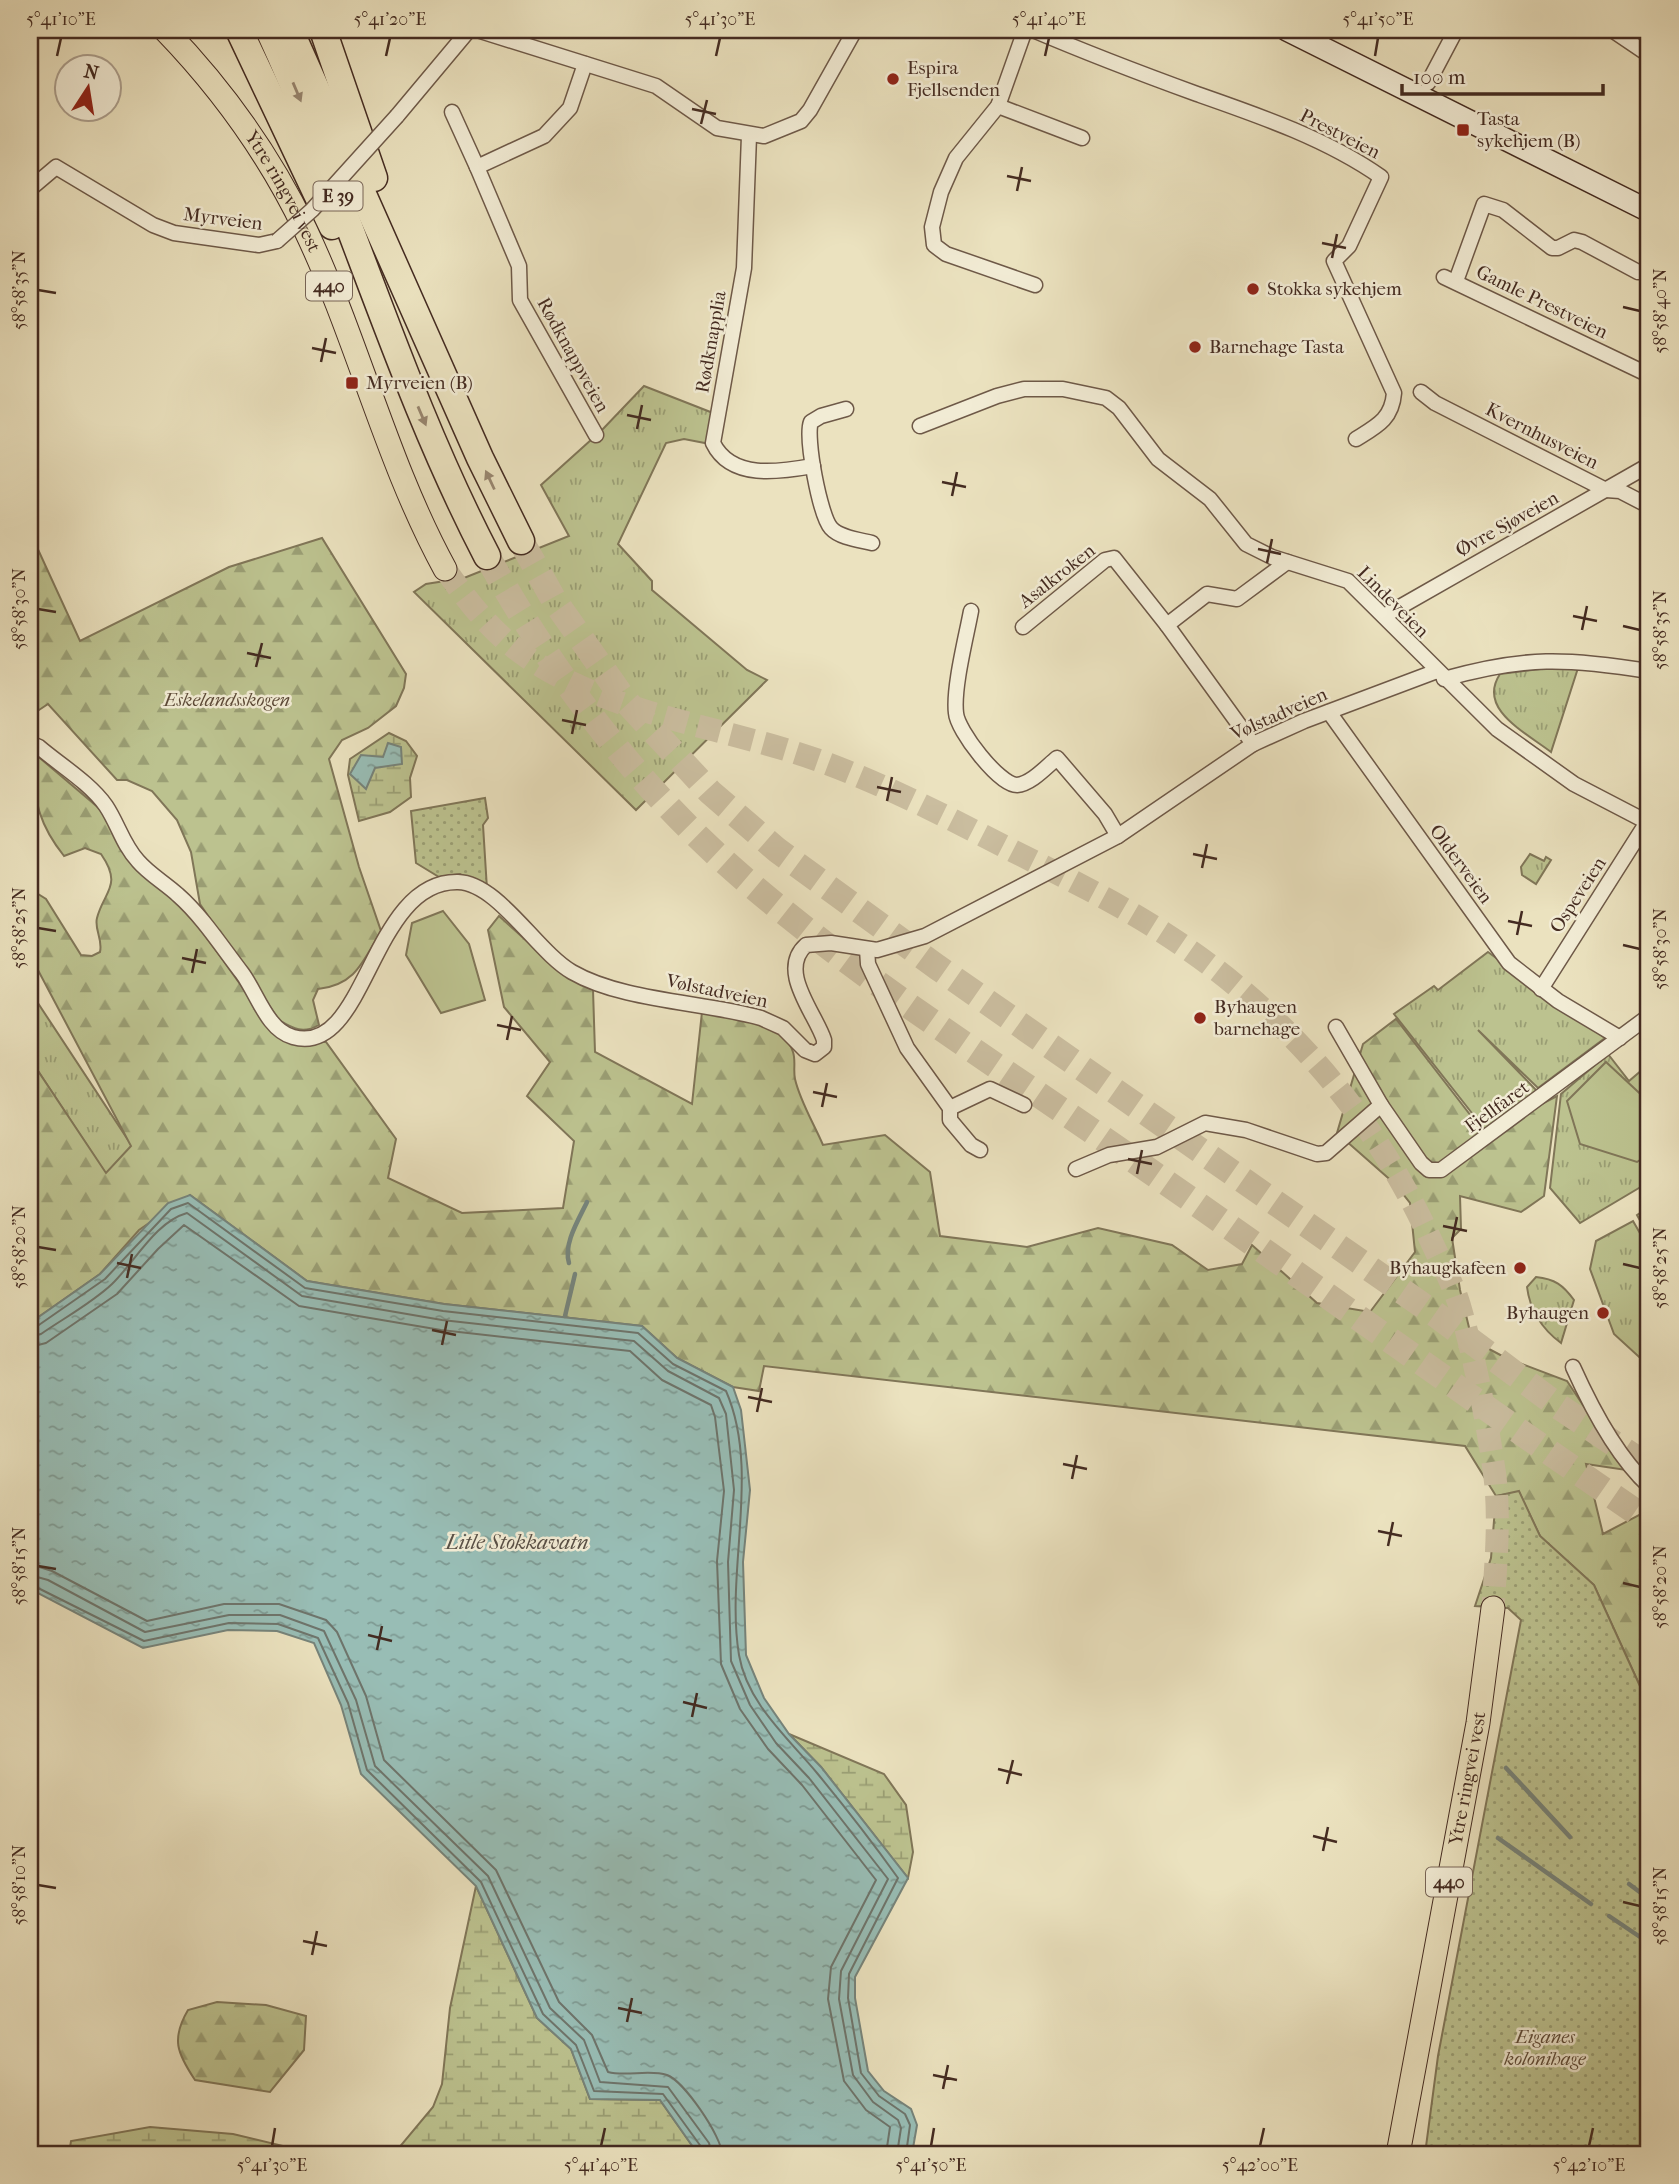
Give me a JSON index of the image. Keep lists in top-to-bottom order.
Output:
{
  "streets": {
    "highway": ["E 39"],
    "main road": ["Ytre ringvei vest", "440"],
    "street": [
      "Prestveien",
      "Myrveien",
      "Gamle Prestveien",
      "Rødknapplia",
      "Rødknappveien",
      "Kvernhusveien",
      "Øvre Sjøveien",
      "Asalkroken",
      "Lindeveien",
      "Vølstadveien",
      "Olderveien",
      "Ospeveien",
      "Fjellfaret"
    ]
  },
  "crossings": [
    ["Ytre ringvei vest", "440"],
    ["Kvernhusveien", "Øvre Sjøveien"],
    ["Øvre Sjøveien", "Lindeveien"],
    ["Asalkroken", "Vølstadveien"],
    ["Lindeveien", "Vølstadveien"],
    ["Lindeveien", "Ospeveien"],
    ["Vølstadveien", "Olderveien"],
    ["Olderveien", "Ospeveien"],
    ["Olderveien", "Fjellfaret"]
  ],
  "water": ["Litle Stokkavatn"],
  "parks": ["Eskelandsskogen", "Eiganes kolonihage"],
  "places": {
    "other": [
      "Espira Fjellsenden",
      "Stokka sykehjem",
      "Barnehage Tasta",
      "Byhaugen barnehage",
      "Byhaugkafeen",
      "Byhaugen"
    ],
    "transit": ["Tasta sykehjem (B)", "Myrveien (B)"]
  },
  "scale_bar": "100 m",
  "north": "top",
  "coordinates": [
    "5°41'10\"E",
    "5°41'20\"E",
    "5°41'30\"E",
    "5°41'40\"E",
    "5°41'50\"E",
    "58°58'35\"N",
    "58°58'40\"N",
    "58°58'30\"N",
    "58°58'25\"N",
    "58°58'20\"N",
    "58°58'15\"N",
    "58°58'10\"N",
    "5°42'00\"E",
    "5°42'10\"E"
  ]
}
